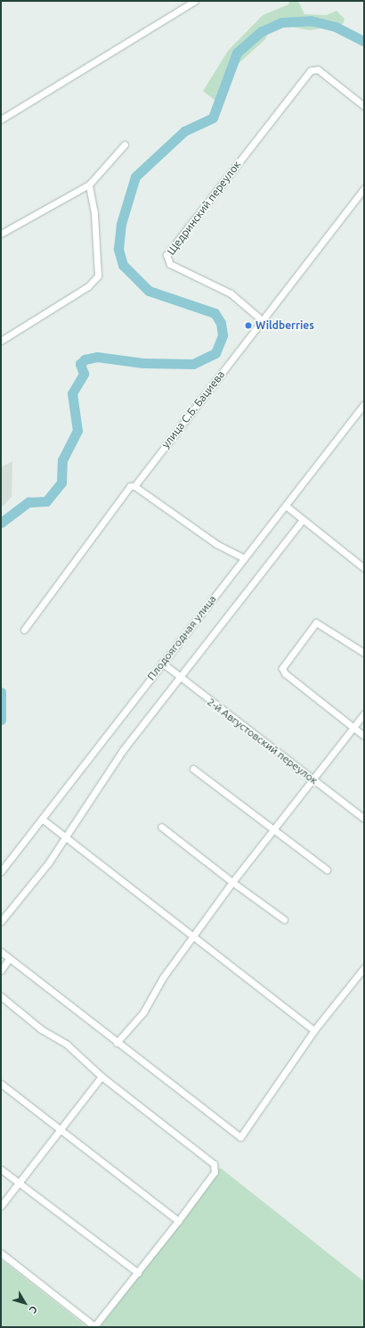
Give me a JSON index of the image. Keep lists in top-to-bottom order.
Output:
{
  "streets": {
    "street": [
      "Щедринский переулок",
      "улица С.Б. Бациева",
      "Плодоягодная улица",
      "2-й Августовский переулок"
    ]
  },
  "crossings": [
    ["Щедринский переулок", "улица С.Б. Бациева"],
    ["Плодоягодная улица", "2-й Августовский переулок"]
  ],
  "places": ["Wildberries"],
  "north": "bottom right"
}
